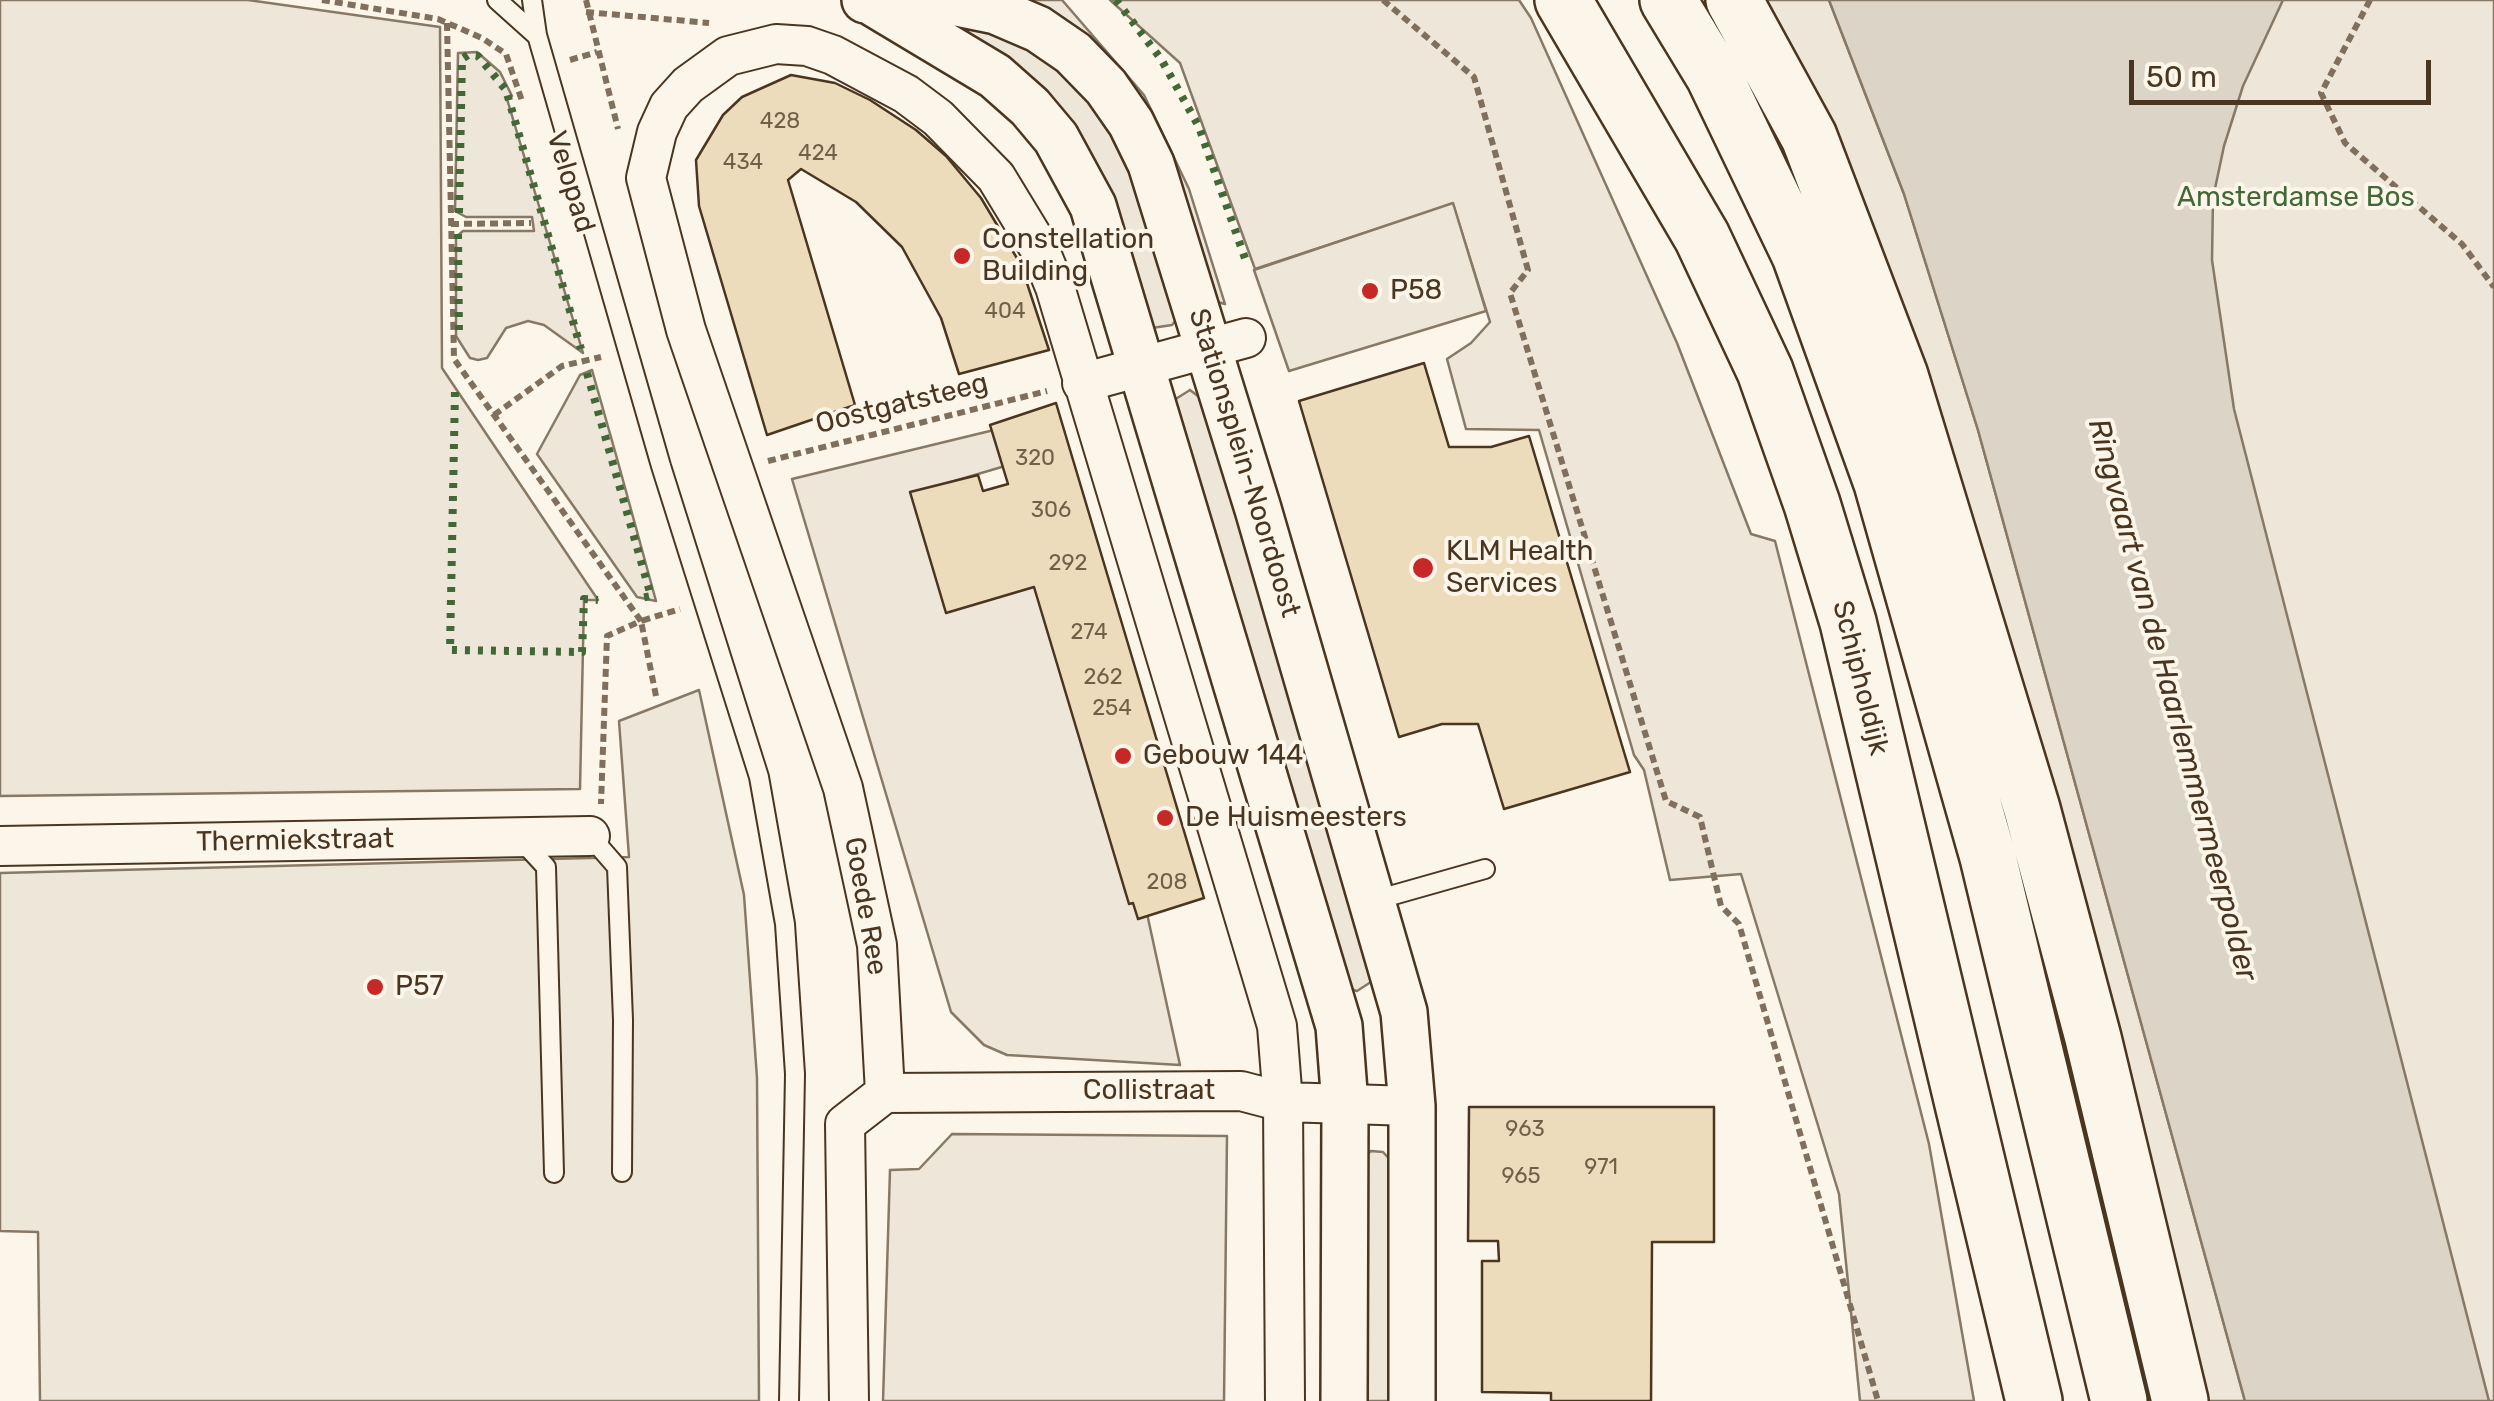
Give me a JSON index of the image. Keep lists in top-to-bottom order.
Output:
{
  "streets": {
    "main road": ["Schipholdijk"],
    "street": [
      "Stationsplein-Noordoost",
      "Thermiekstraat",
      "Goede Ree",
      "Collistraat"
    ],
    "path": ["Velopad", "Oostgatsteeg"]
  },
  "crossings": [
    ["Oostgatsteeg", "Goede Ree"],
    ["Stationsplein-Noordoost", "Collistraat"],
    ["Goede Ree", "Collistraat"]
  ],
  "water": ["Ringvaart van de Haarlemmermeerpolder"],
  "parks": ["Amsterdamse Bos"],
  "places": [
    "Constellation Building",
    "P58",
    "KLM Health Services",
    "Gebouw 144",
    "De Huismeesters",
    "P57"
  ],
  "house_numbers": [
    "428",
    "424",
    "434",
    "404",
    "320",
    "306",
    "292",
    "274",
    "262",
    "254",
    "208",
    "963",
    "971",
    "965"
  ],
  "scale_bar": "50 m"
}
